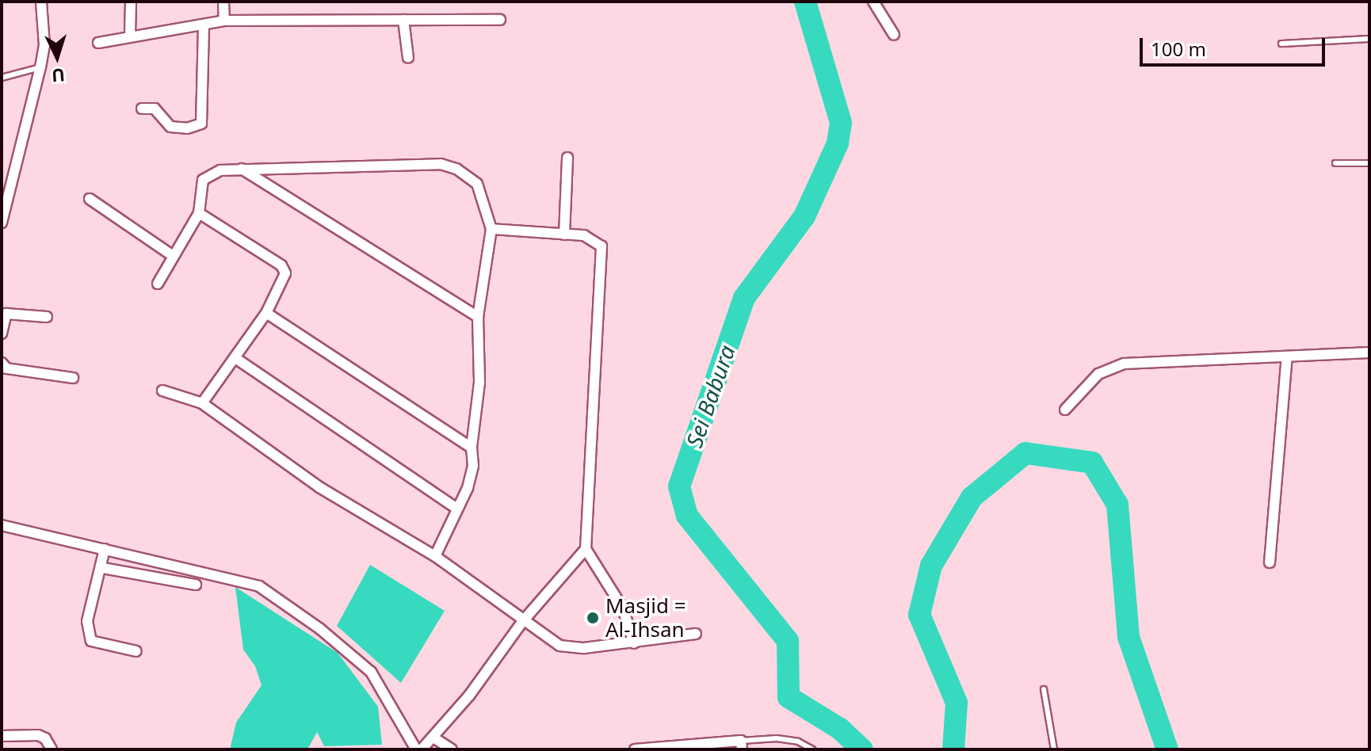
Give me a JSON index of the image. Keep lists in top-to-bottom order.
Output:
{
  "water": ["Sei Babura"],
  "places": ["Masjid = Al-Ihsan"],
  "scale_bar": "100 m",
  "north": "bottom"
}
